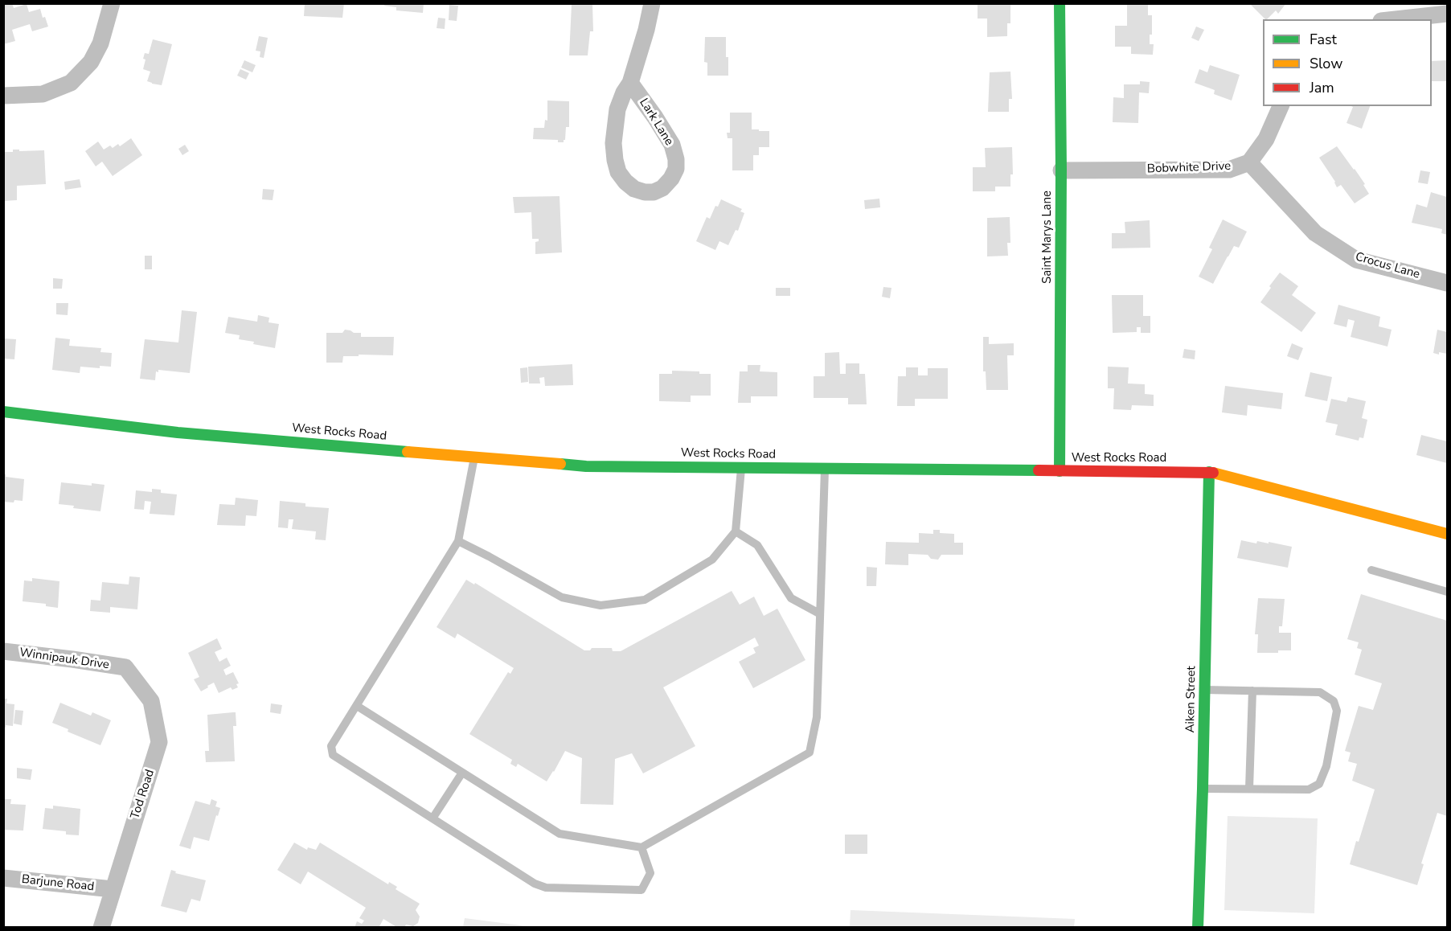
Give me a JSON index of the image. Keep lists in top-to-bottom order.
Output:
{
  "streets": {
    "main road": ["Saint Marys Lane", "West Rocks Road", "Aiken Street"],
    "street": [
      "Lark Lane",
      "Bobwhite Drive",
      "Crocus Lane",
      "Winnipauk Drive",
      "Tod Road",
      "Barjune Road"
    ]
  },
  "crossings": [
    ["Bobwhite Drive", "Saint Marys Lane"],
    ["Bobwhite Drive", "Crocus Lane"],
    ["Saint Marys Lane", "West Rocks Road"],
    ["West Rocks Road", "Aiken Street"],
    ["Winnipauk Drive", "Tod Road"],
    ["Tod Road", "Barjune Road"]
  ],
  "legend": ["Fast", "Slow", "Jam"]
}
